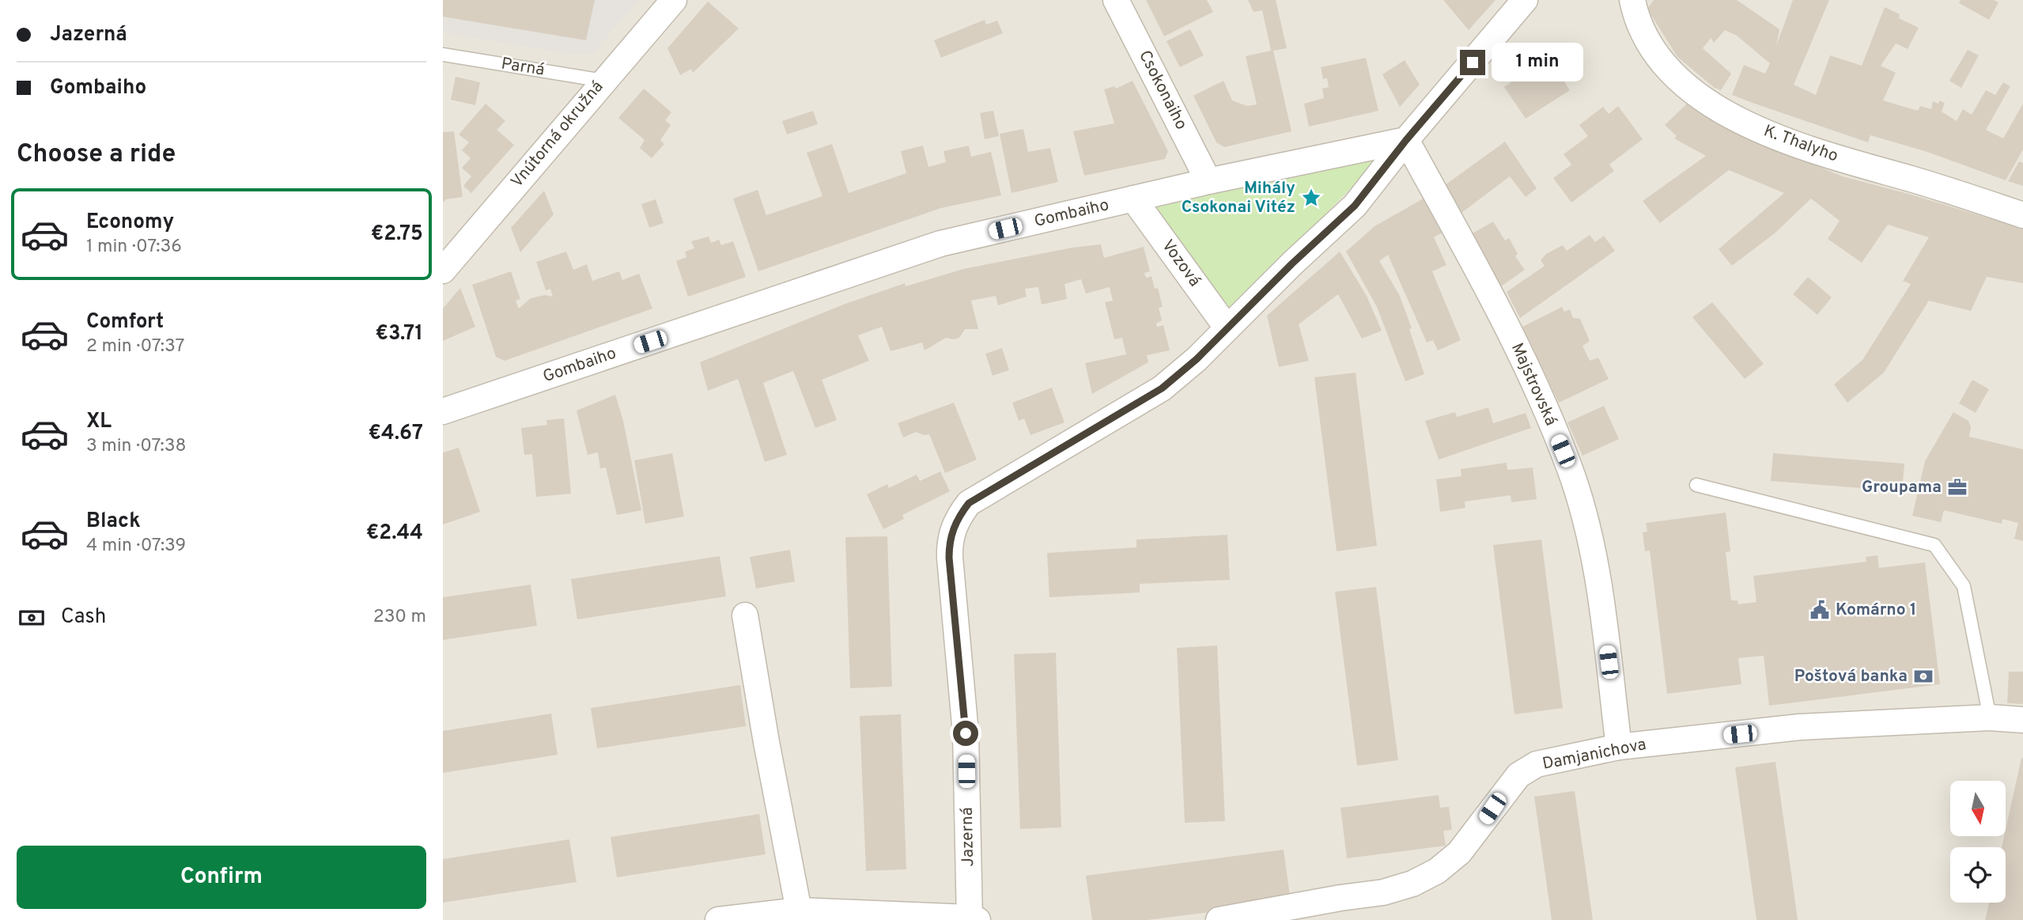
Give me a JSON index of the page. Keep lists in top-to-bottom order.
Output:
{
  "streets": {
    "street": [
      "Csokonaiho",
      "Vnútorná okružná",
      "K. Thalyho",
      "Gombaiho",
      "Vozová",
      "Majstrovská",
      "Damjanichova",
      "Jazerná"
    ],
    "lane": ["Parná"]
  },
  "crossings": [
    ["Parná", "Vnútorná okružná"],
    ["Csokonaiho", "Gombaiho"],
    ["Gombaiho", "Vozová"],
    ["Gombaiho", "Majstrovská"],
    ["Gombaiho", "Jazerná"],
    ["Vozová", "Jazerná"],
    ["Majstrovská", "Damjanichova"],
    ["Majstrovská", "Jazerná"]
  ],
  "places": {
    "place": ["Mihály Csokonai Vitéz"],
    "office": ["Groupama"],
    "public building": ["Komárno 1"],
    "bank": ["Poštová banka"]
  },
  "north": "bottom",
  "page": {
    "banner": ["Jazerná", "Gombaiho"],
    "bubble": "1 min",
    "heading": "Choose a ride",
    "list": [
      {
        "name": "Economy",
        "note": "1 min · 07:36",
        "value": "€2.75"
      },
      {
        "name": "Comfort",
        "note": "2 min · 07:37",
        "value": "€3.71"
      },
      {
        "name": "XL",
        "note": "3 min · 07:38",
        "value": "€4.67"
      },
      {
        "name": "Black",
        "note": "4 min · 07:39",
        "value": "€2.44"
      }
    ],
    "pay": ["Cash", "230 m"],
    "buttons": "Confirm"
  }
}
